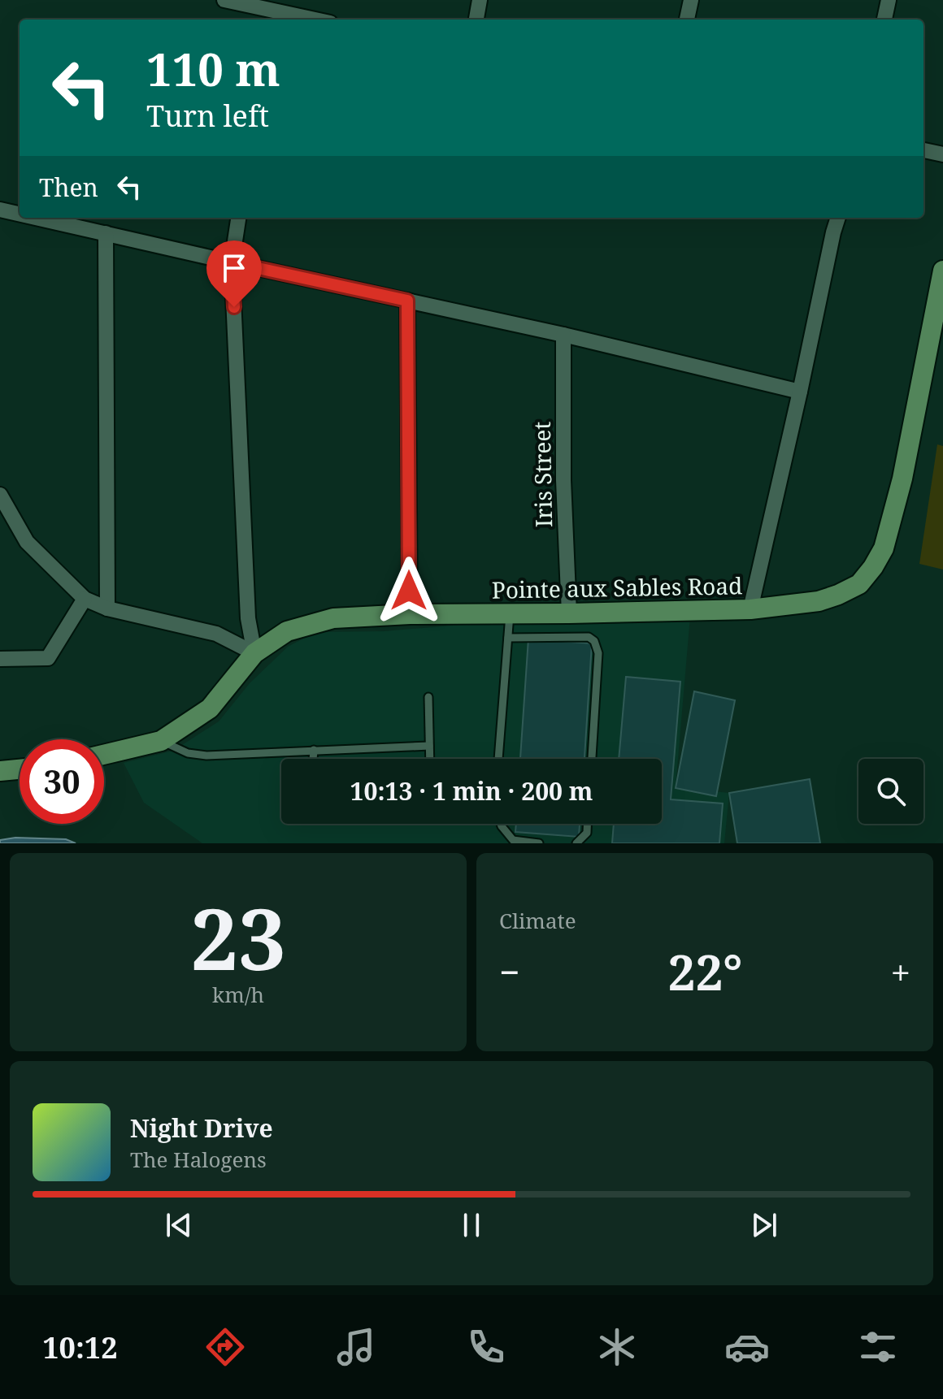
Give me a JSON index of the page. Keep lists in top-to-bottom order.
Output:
{
  "streets": {
    "main road": ["Pointe aux Sables Road"],
    "street": ["Iris Street"]
  },
  "crossings": [
    ["Iris Street", "Pointe aux Sables Road"]
  ],
  "page": {
    "turn": ["110 m", "Turn left"],
    "then": "Then",
    "limit": "30",
    "trip": "10:13 · 1 min · 200 m",
    "tile": [
      ["23", "km/h"],
      "Climate"
    ],
    "heat": ["−", "22°", "+"],
    "song": ["Night Drive", "The Halogens"],
    "tabs": "10:12"
  }
}
